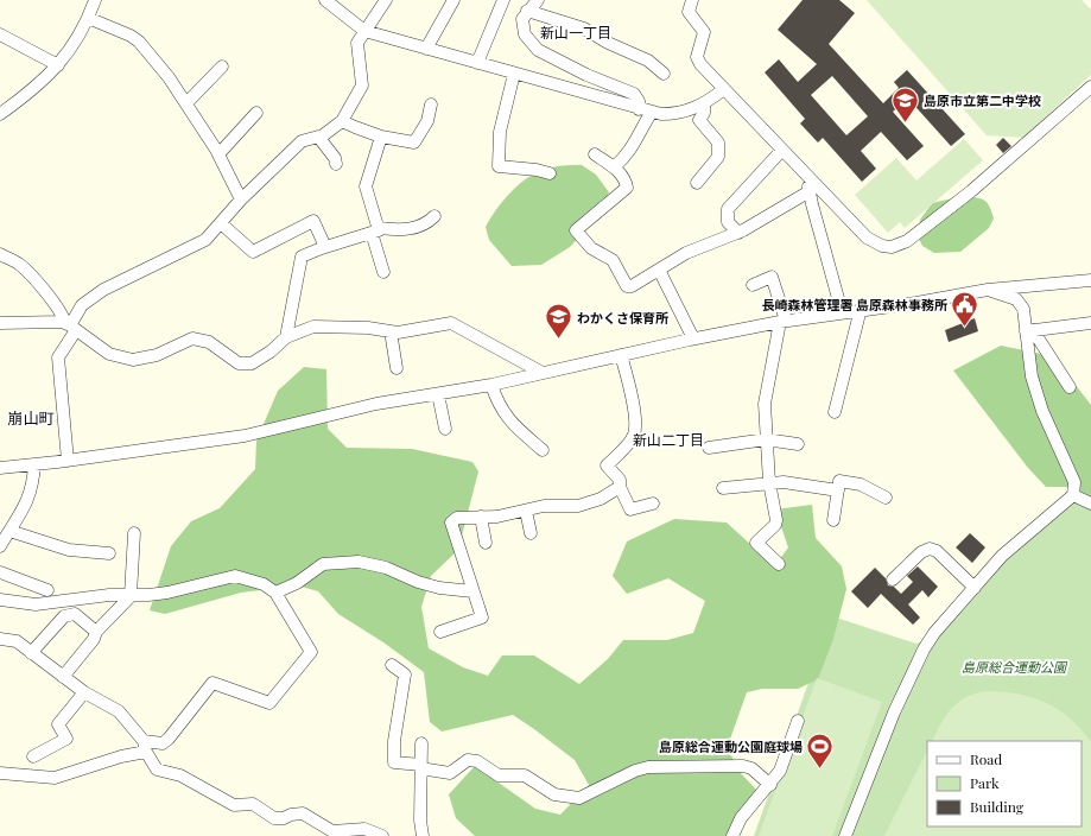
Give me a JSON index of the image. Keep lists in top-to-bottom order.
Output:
{
  "districts": ["新山一丁目", "崩山町", "新山二丁目"],
  "parks": ["島原総合運動公園"],
  "places": {
    "school or university": ["島原市立第二中学校", "わかくさ保育所"],
    "public building": ["長崎森林管理署 島原森林事務所"],
    "sports": ["島原総合運動公園庭球場"]
  },
  "legend": ["Road", "Park", "Building"]
}
